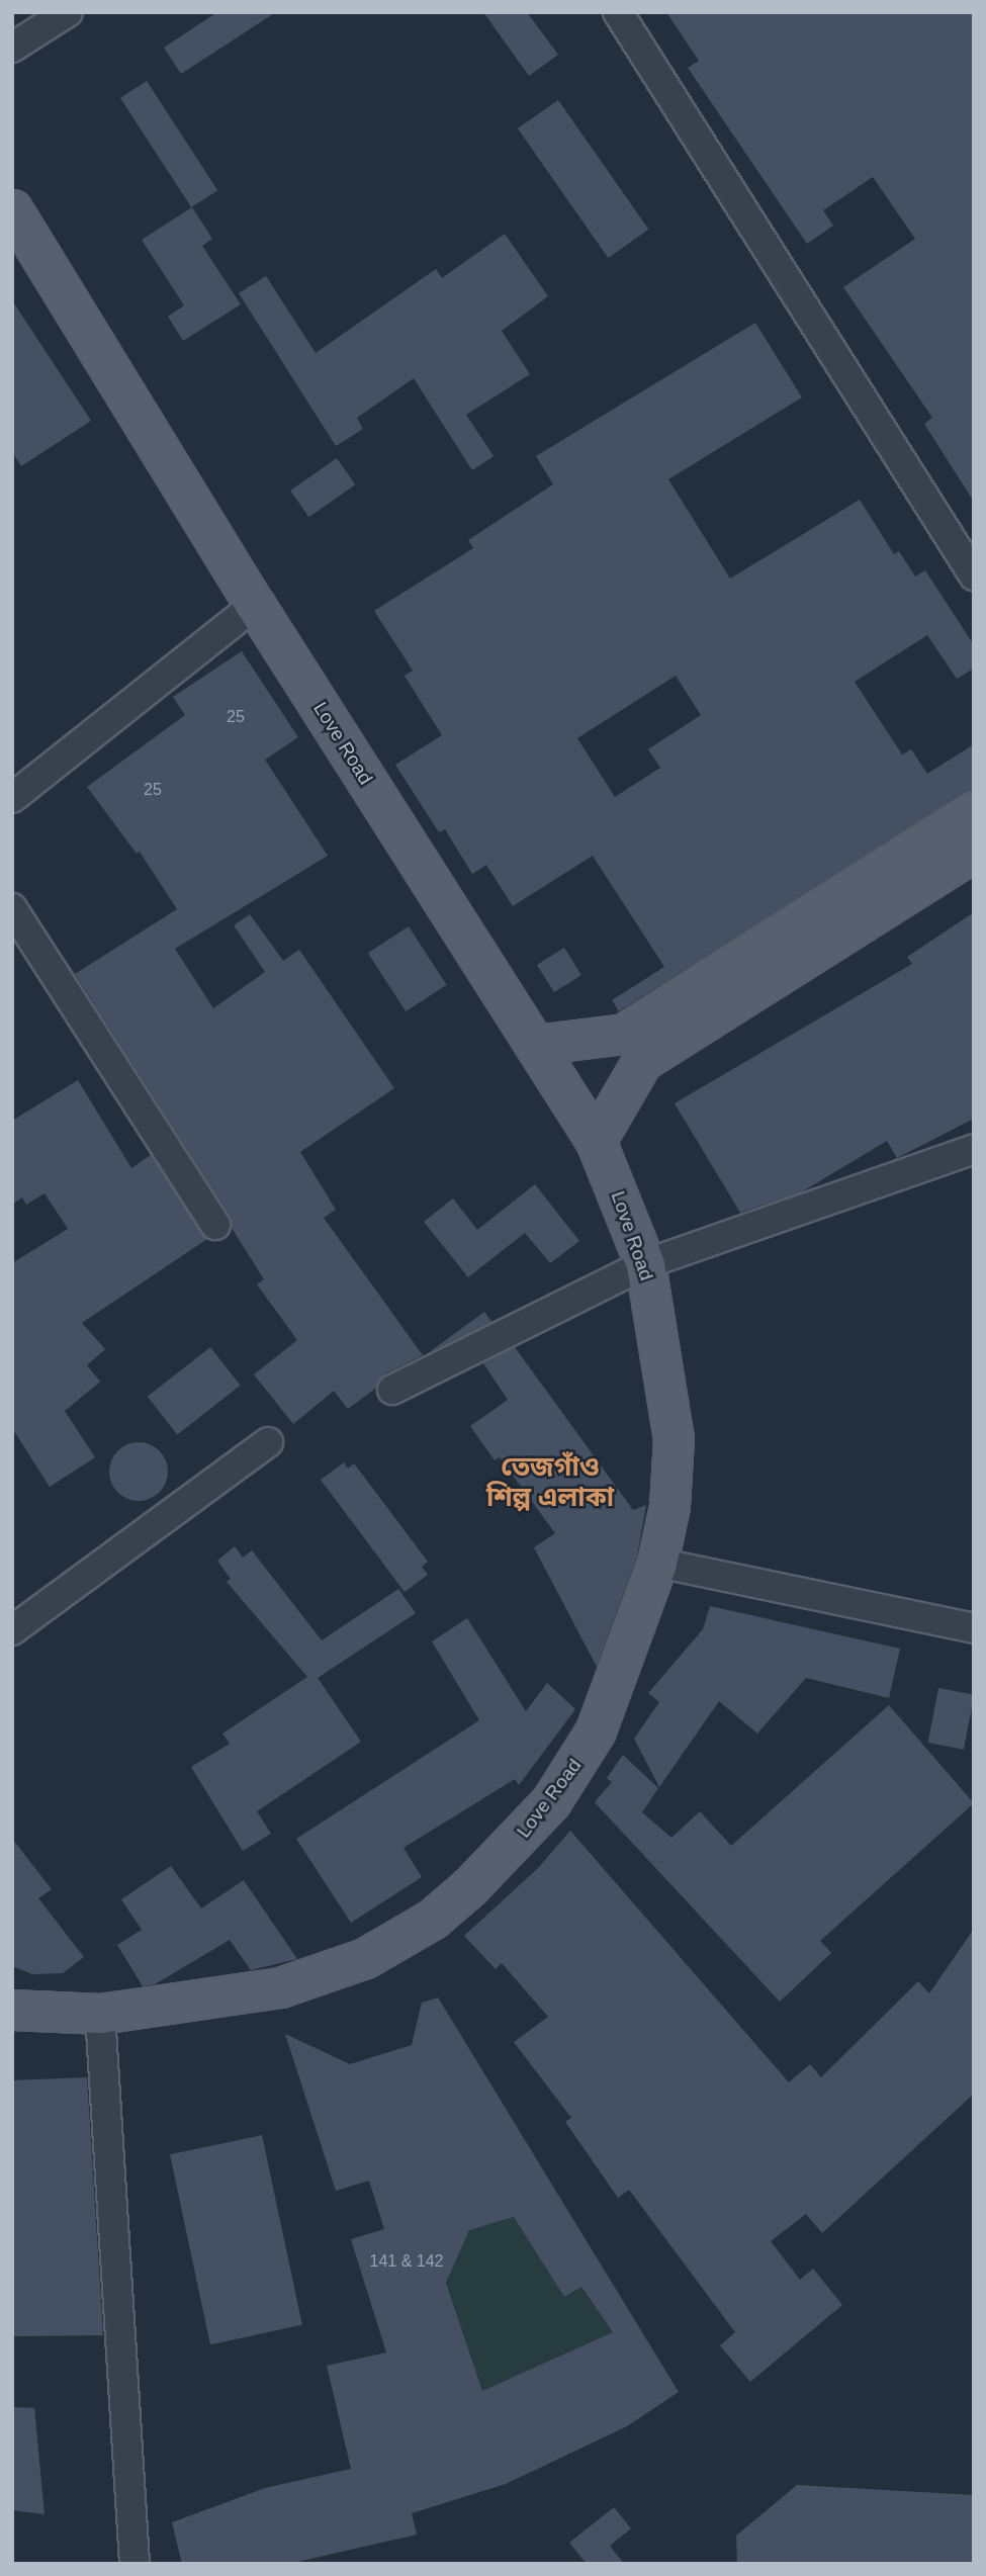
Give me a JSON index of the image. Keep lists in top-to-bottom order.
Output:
{
  "streets": {
    "main road": ["Love Road"]
  },
  "districts": ["তেজগাঁও শিল্প এলাকা"],
  "house_numbers": ["25", "25", "141 & 142"]
}
